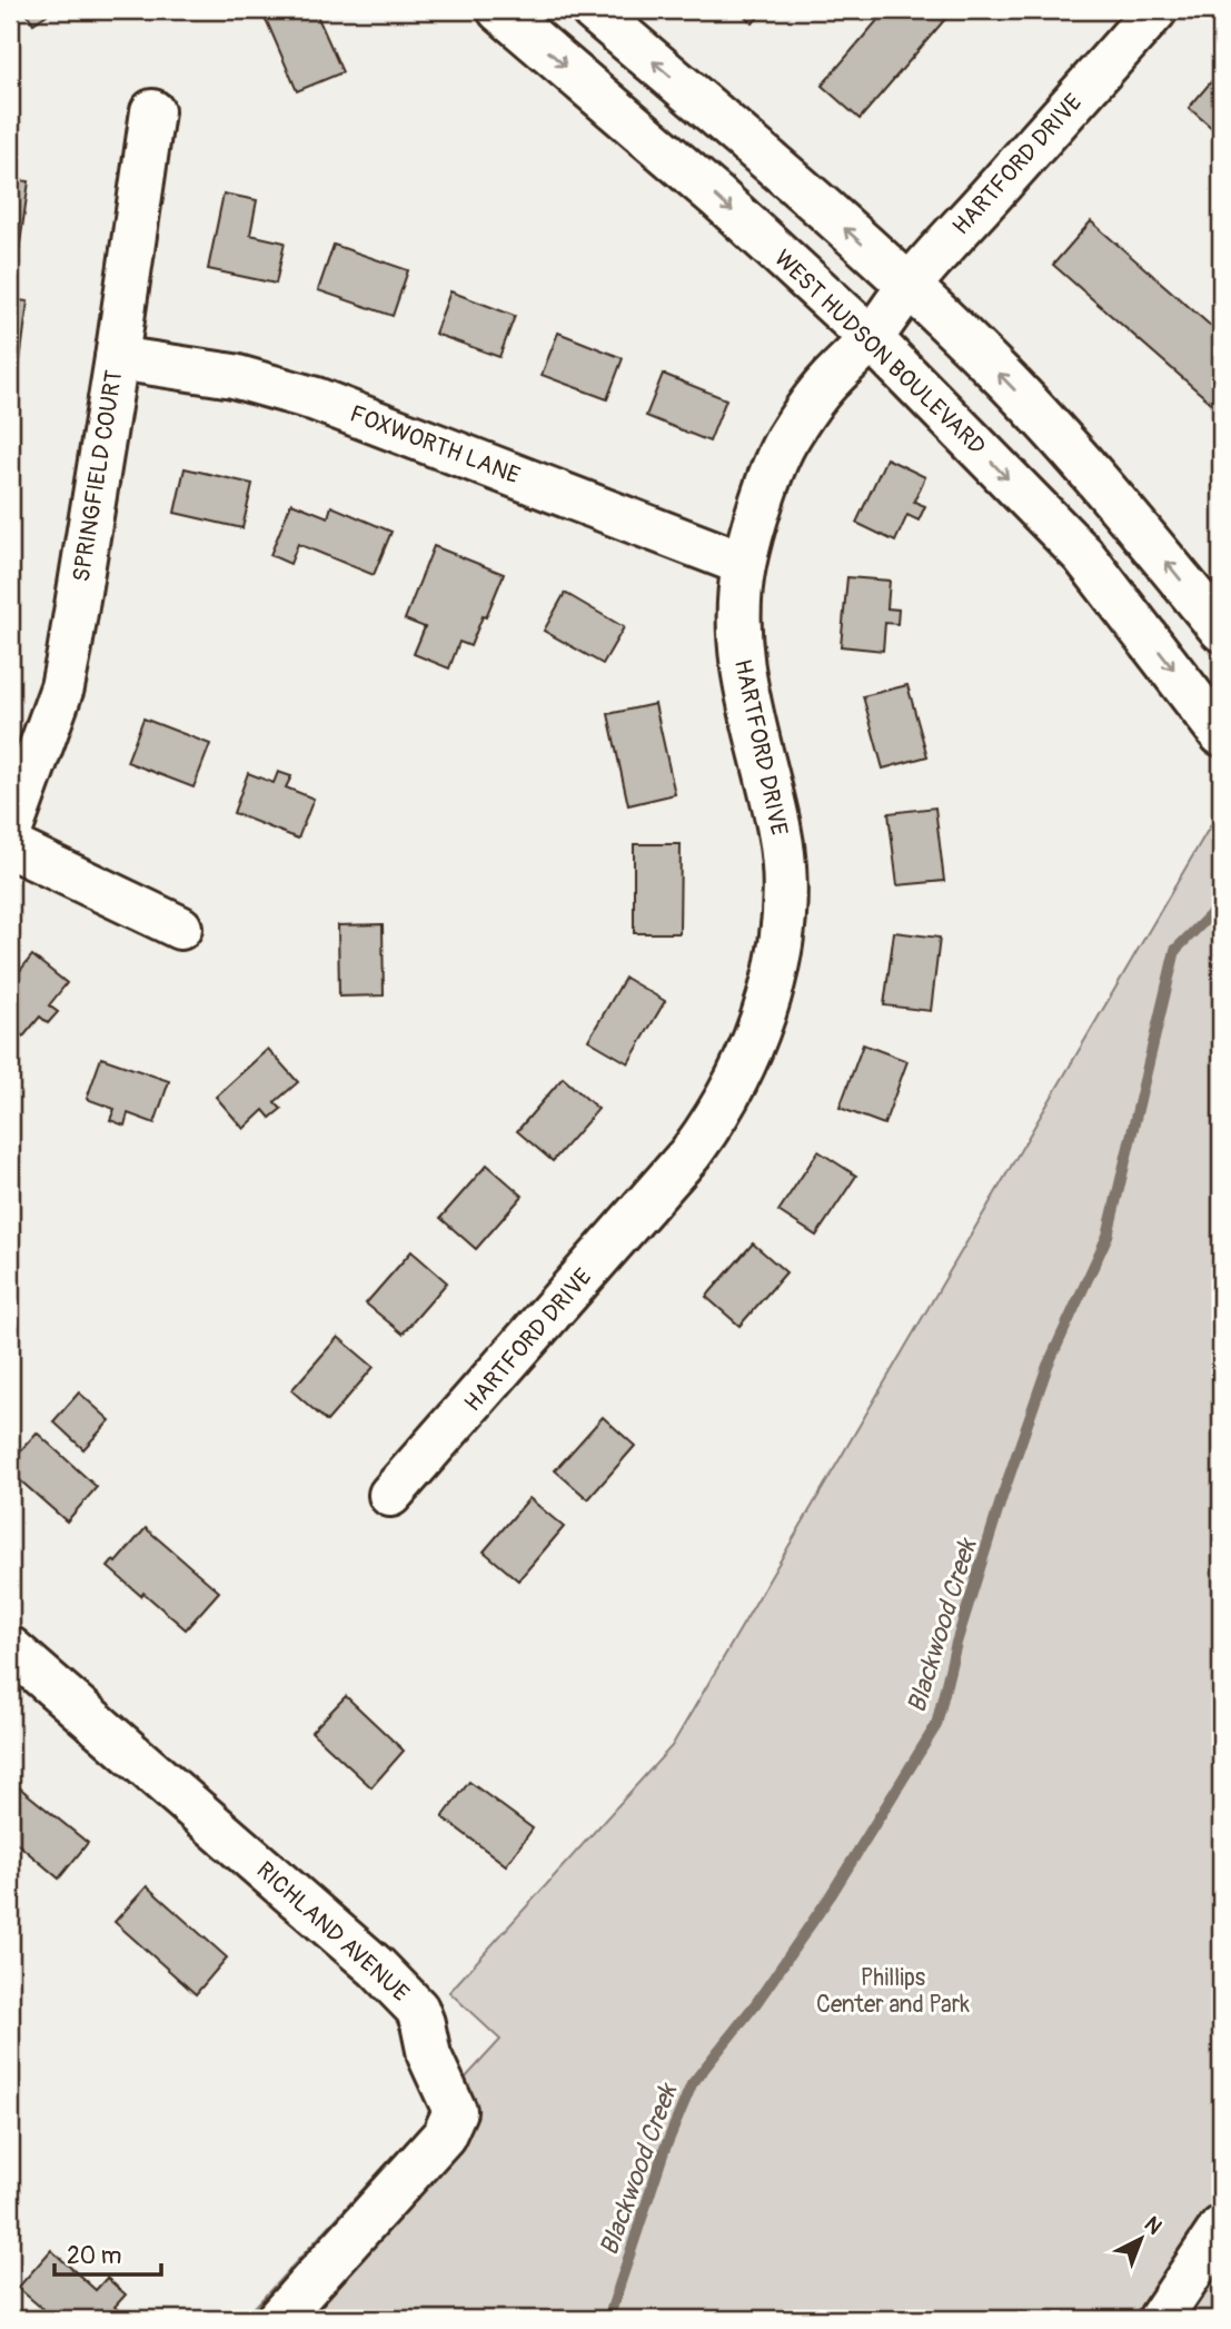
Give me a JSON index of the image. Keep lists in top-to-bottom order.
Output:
{
  "streets": {
    "street": [
      "HARTFORD DRIVE",
      "WEST HUDSON BOULEVARD",
      "FOXWORTH LANE",
      "SPRINGFIELD COURT",
      "RICHLAND AVENUE"
    ]
  },
  "crossings": [
    ["HARTFORD DRIVE", "WEST HUDSON BOULEVARD"],
    ["HARTFORD DRIVE", "FOXWORTH LANE"],
    ["FOXWORTH LANE", "SPRINGFIELD COURT"]
  ],
  "water": ["Blackwood Creek"],
  "parks": ["Phillips Center and Park"],
  "scale_bar": "20 m",
  "north": "top right"
}
